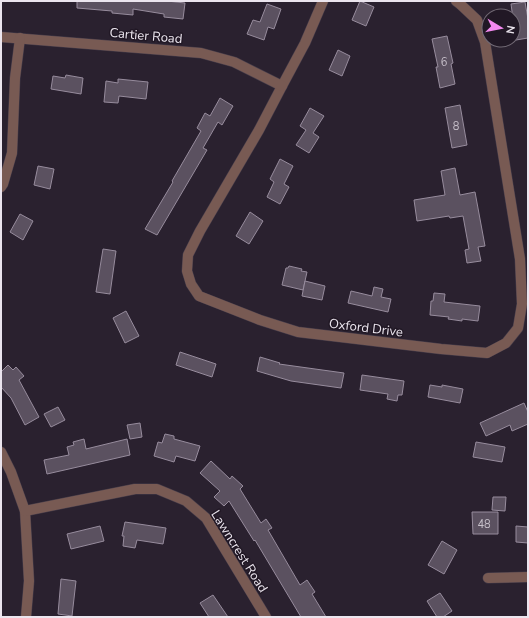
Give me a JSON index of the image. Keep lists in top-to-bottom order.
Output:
{
  "streets": {
    "street": ["Cartier Road", "Oxford Drive", "Lawncrest Road"]
  },
  "crossings": [
    ["Cartier Road", "Oxford Drive"]
  ],
  "house_numbers": ["6", "8", "48"],
  "north": "right"
}
